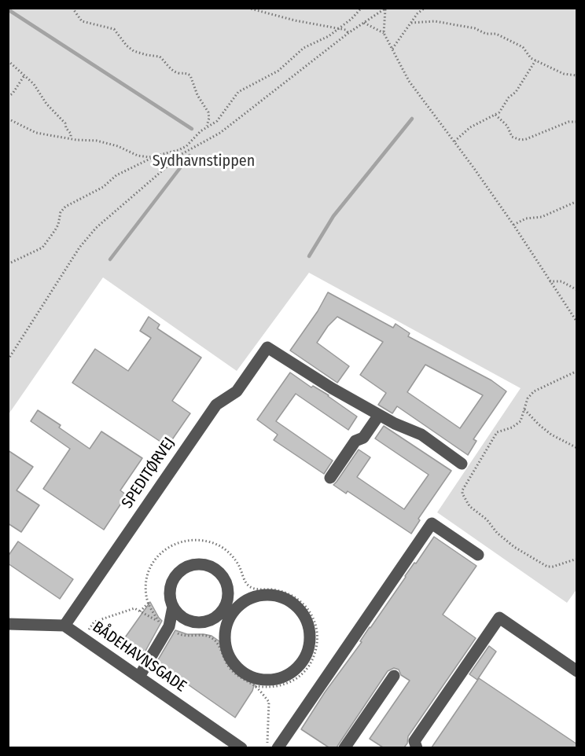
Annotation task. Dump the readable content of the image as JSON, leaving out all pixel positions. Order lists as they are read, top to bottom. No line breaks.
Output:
{"streets":{"street":["SPEDITØRVEJ","BÅDEHAVNSGADE"]},"crossings":[["SPEDITØRVEJ","BÅDEHAVNSGADE"]],"parks":["Sydhavnstippen"]}
